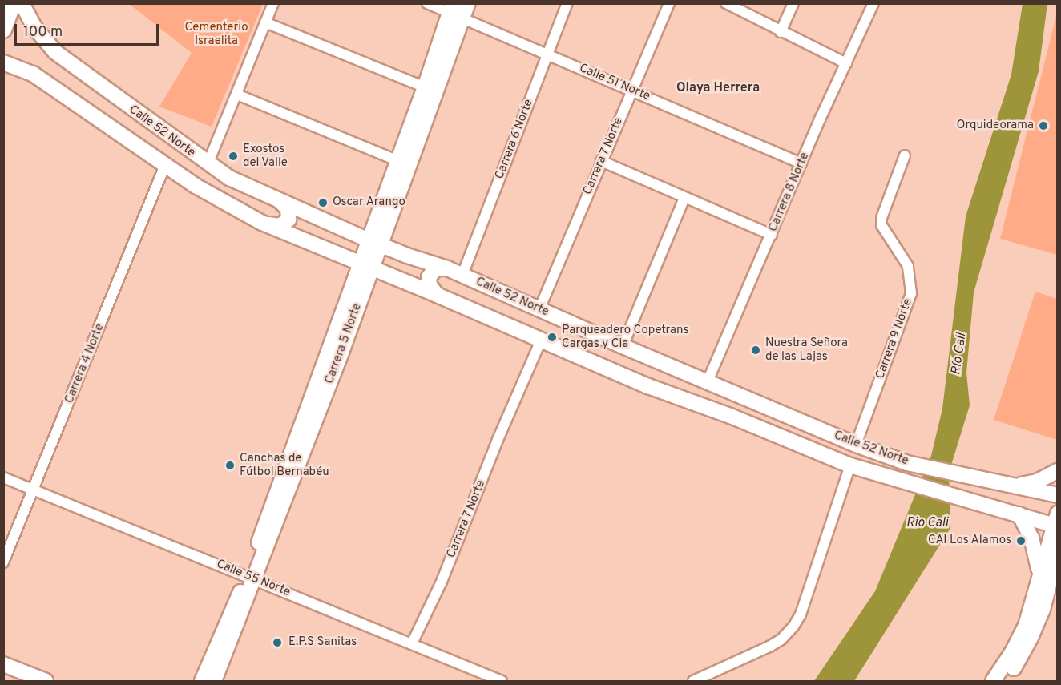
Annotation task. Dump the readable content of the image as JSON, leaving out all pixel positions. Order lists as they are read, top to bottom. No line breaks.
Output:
{"streets":{"main road":["Calle 52 Norte","Carrera 5 Norte"],"street":["Calle 51 Norte","Carrera 6 Norte","Carrera 7 Norte","Carrera 8 Norte","Carrera 9 Norte","Carrera 4 Norte","Calle 55 Norte"]},"crossings":[["Calle 51 Norte","Carrera 6 Norte"],["Calle 51 Norte","Carrera 7 Norte"],["Calle 51 Norte","Carrera 8 Norte"],["Calle 51 Norte","Carrera 5 Norte"],["Calle 52 Norte","Carrera 6 Norte"],["Calle 52 Norte","Carrera 7 Norte"],["Calle 52 Norte","Carrera 8 Norte"],["Calle 52 Norte","Carrera 9 Norte"],["Calle 52 Norte","Carrera 5 Norte"],["Calle 52 Norte","Carrera 4 Norte"],["Carrera 7 Norte","Calle 55 Norte"],["Carrera 5 Norte","Calle 55 Norte"],["Carrera 4 Norte","Calle 55 Norte"]],"districts":["Olaya Herrera"],"water":["Río Cali","Rio Cali"],"parks":["Cementerio Israelita"],"places":["Orquideorama","Exostos del Valle","Oscar Arango","Parqueadero Copetrans Cargas y Cia","Nuestra Señora de las Lajas","Canchas de Fútbol Bernabéu","CAI Los Alamos","E.P.S Sanitas"],"scale_bar":"100 m"}
